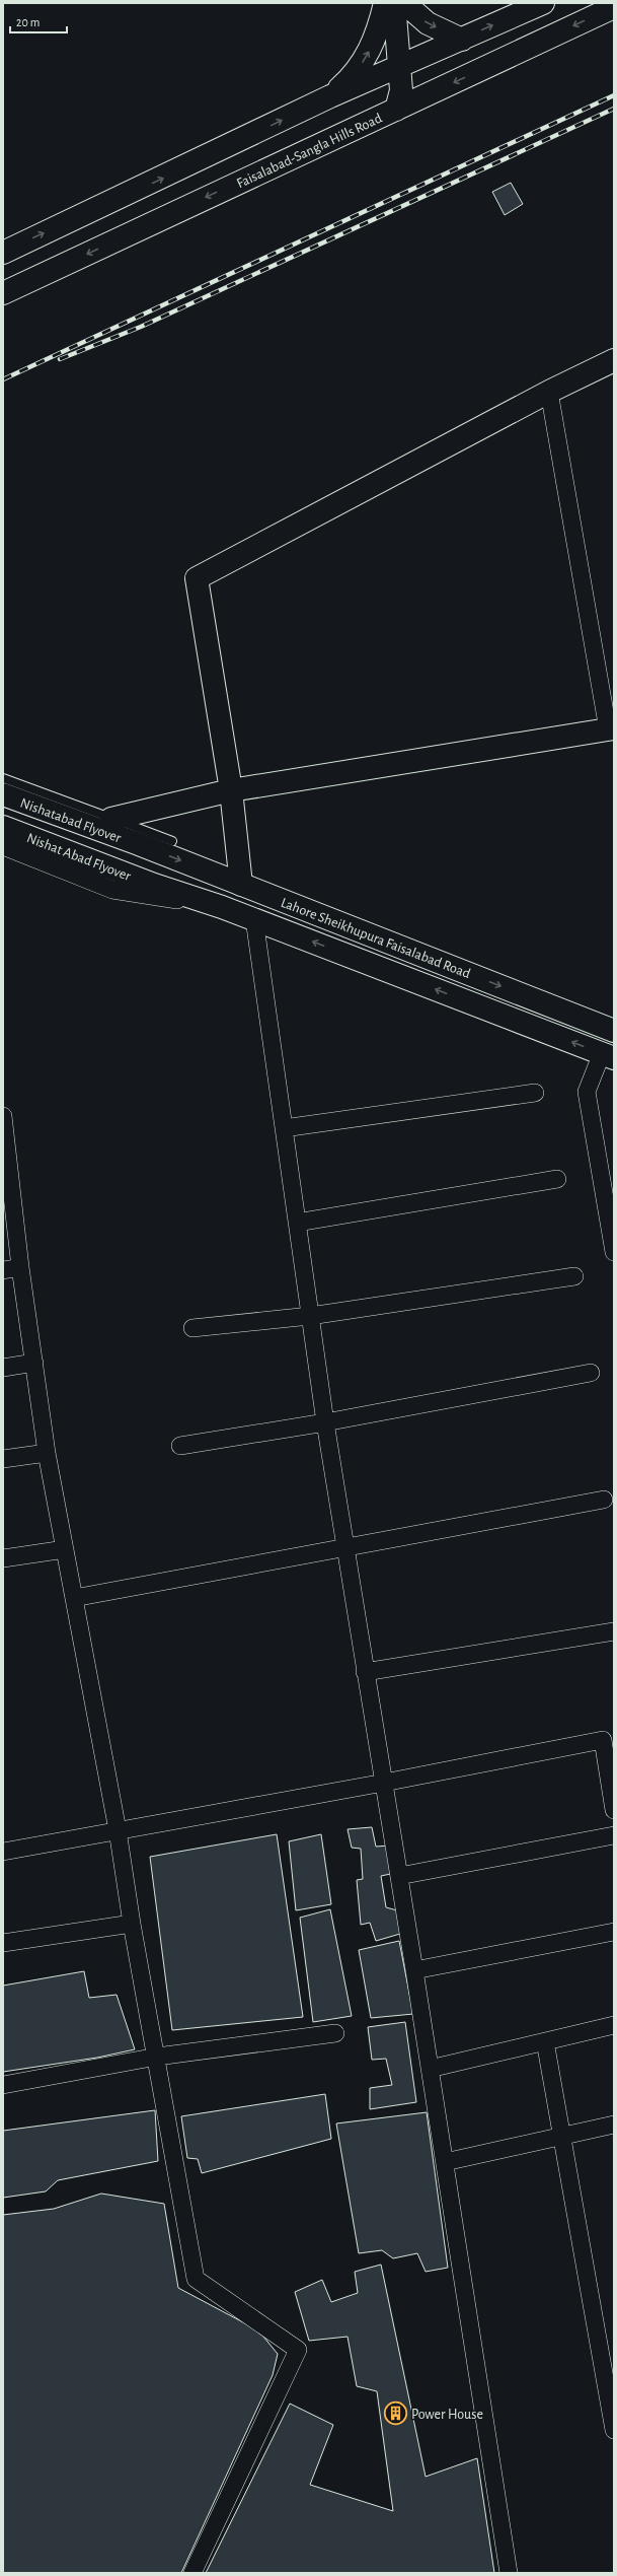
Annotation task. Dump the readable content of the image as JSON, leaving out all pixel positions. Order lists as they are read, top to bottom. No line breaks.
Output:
{"streets":{"main road":["Faisalabad-Sangla Hills Road","Nishatabad Flyover","Nishat Abad Flyover","Lahore Sheikhupura Faisalabad Road"]},"crossings":[["Nishatabad Flyover","Lahore Sheikhupura Faisalabad Road"],["Nishat Abad Flyover","Lahore Sheikhupura Faisalabad Road"]],"places":{"building":["Power House"]},"scale_bar":"20 m"}
